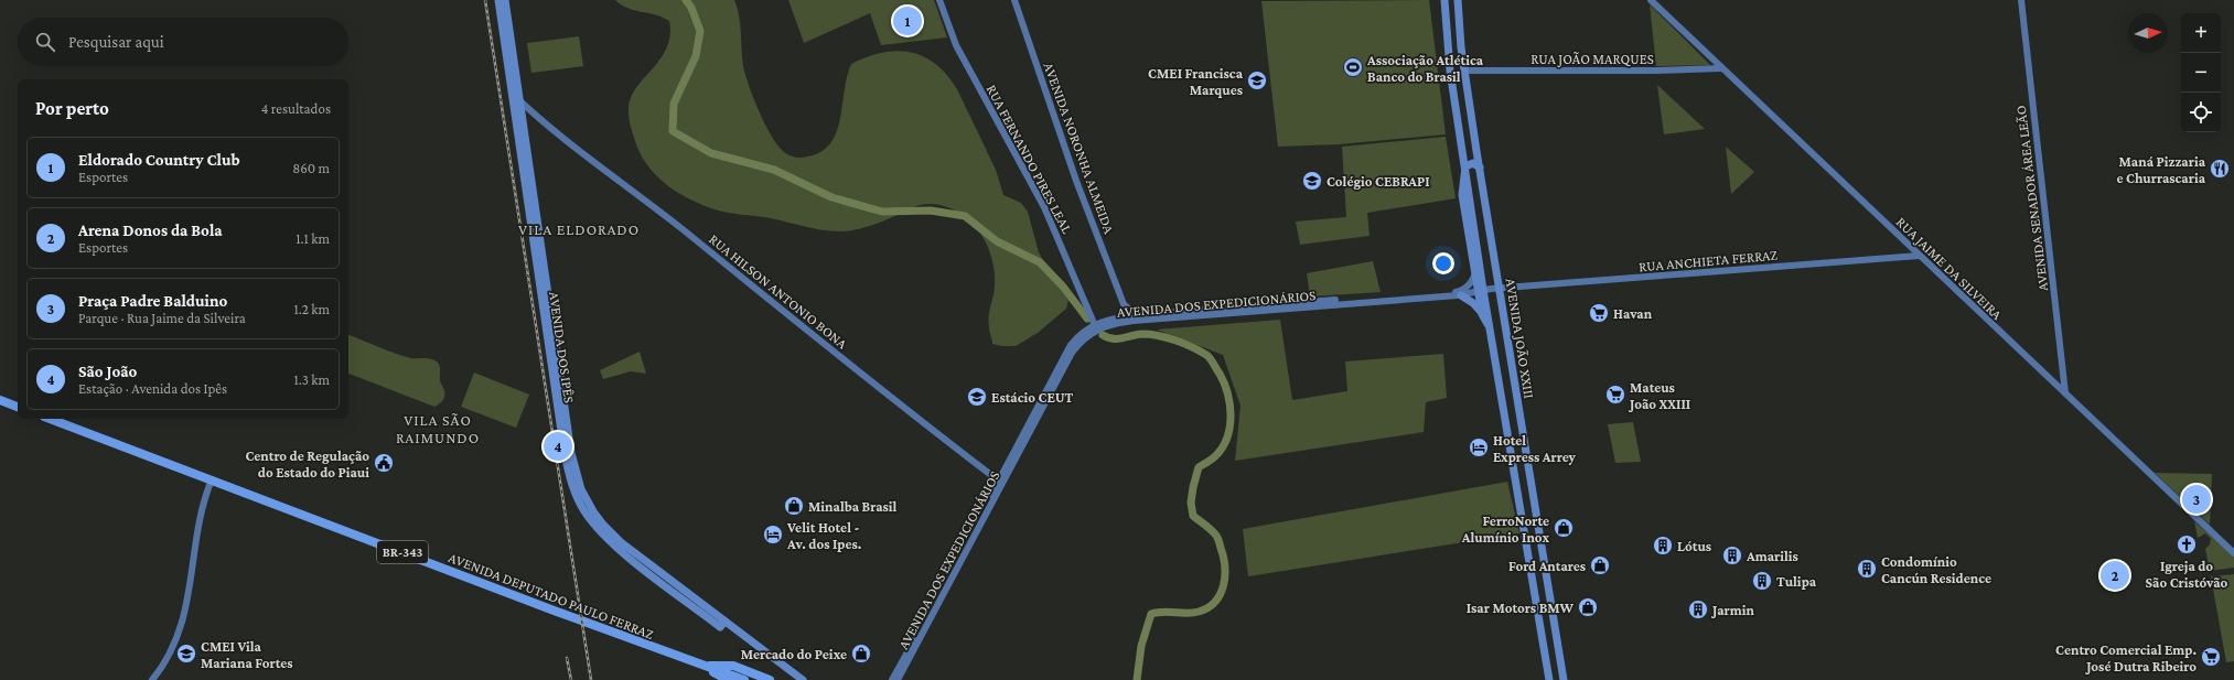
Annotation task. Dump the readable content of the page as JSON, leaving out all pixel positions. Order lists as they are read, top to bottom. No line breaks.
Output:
{"streets":{"highway":["BR-343","AVENIDA DEPUTADO PAULO FERRAZ"],"main road":["AVENIDA JOÃO XXIII","AVENIDA DOS IPÊS"],"street":["RUA JOÃO MARQUES","AVENIDA NORONHA ALMEIDA","RUA FERNANDO PIRES LEAL","AVENIDA SENADOR ÁREA LEÃO","RUA ANCHIETA FERRAZ","RUA JAIME DA SILVEIRA","RUA HILSON ANTONIO BONA","AVENIDA DOS EXPEDICIONÁRIOS"]},"crossings":[["RUA JOÃO MARQUES","RUA JAIME DA SILVEIRA"],["RUA JOÃO MARQUES","AVENIDA JOÃO XXIII"],["RUA FERNANDO PIRES LEAL","AVENIDA DOS EXPEDICIONÁRIOS"],["AVENIDA SENADOR ÁREA LEÃO","RUA JAIME DA SILVEIRA"],["RUA ANCHIETA FERRAZ","RUA JAIME DA SILVEIRA"],["RUA ANCHIETA FERRAZ","AVENIDA DOS EXPEDICIONÁRIOS"],["RUA ANCHIETA FERRAZ","AVENIDA JOÃO XXIII"],["RUA HILSON ANTONIO BONA","AVENIDA DOS EXPEDICIONÁRIOS"],["RUA HILSON ANTONIO BONA","AVENIDA DOS IPÊS"],["AVENIDA DOS EXPEDICIONÁRIOS","AVENIDA JOÃO XXIII"]],"districts":["VILA ELDORADO","VILA SÃO RAIMUNDO"],"places":{"sports":["Associação Atlética Banco do Brasil"],"school or university":["CMEI Francisca Marques","Colégio CEBRAPI","Estácio CEUT","CMEI Vila Mariana Fortes"],"restaurant":["Maná Pizzaria e Churrascaria"],"supermarket":["Havan","Mateus João XXIII","Centro Comercial Emp. José Dutra Ribeiro"],"hotel":["Hotel Express Arrey","Velit Hotel - Av. dos Ipes."],"public building":["Centro de Regulação do Estado do Piaui"],"shop":["Minalba Brasil","FerroNorte Alumínio Inox","Ford Antares","Isar Motors BMW","Mercado do Peixe"],"church":["Igreja do São Cristóvão"],"building":["Lótus","Amarilis","Condomínio Cancún Residence","Tulipa","Jarmin"]},"north":"right","page":{"pins":["1","4","3","2"],"map_buttons":["+","−"],"search":"Pesquisar aqui","heading":["Por perto","4 resultados"],"list":[{"mark":"1","name":"Eldorado Country Club","note":"Esportes","value":"860 m"},{"mark":"2","name":"Arena Donos da Bola","note":"Esportes","value":"1.1 km"},{"mark":"3","name":"Praça Padre Balduino","note":"Parque · Rua Jaime da Silveira","value":"1.2 km"},{"mark":"4","name":"São João","note":"Estação · Avenida dos Ipês","value":"1.3 km"}]}}
